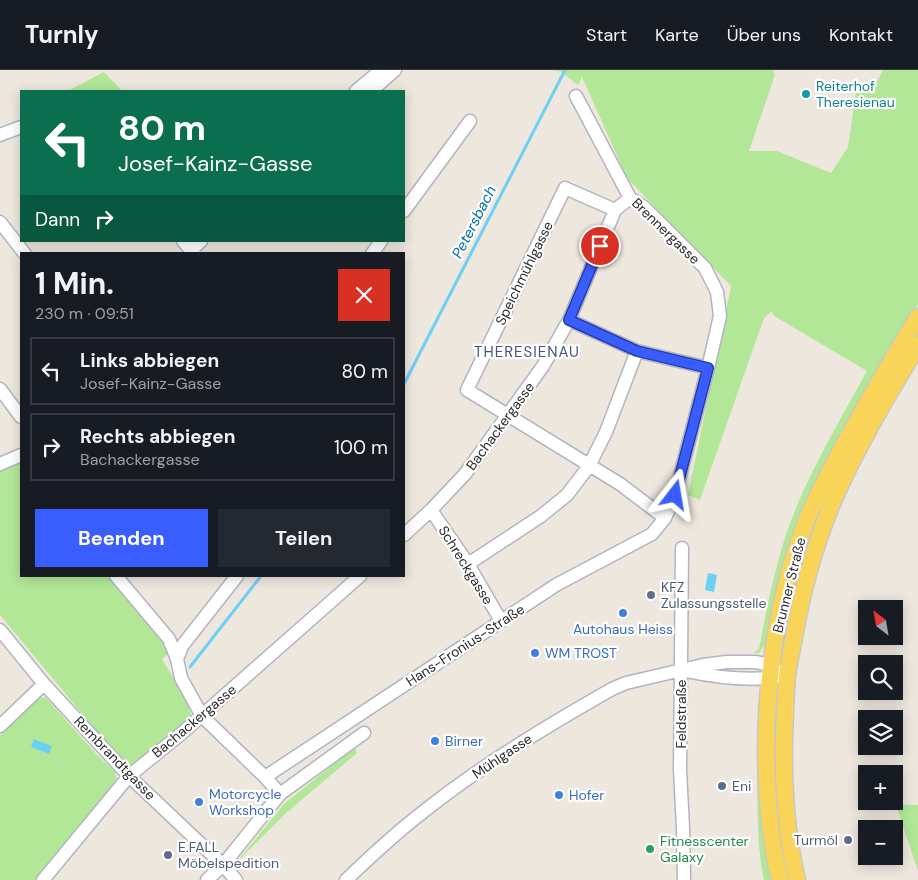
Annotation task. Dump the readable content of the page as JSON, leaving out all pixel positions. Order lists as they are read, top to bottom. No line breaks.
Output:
{"streets":{"main road":["Brunner Straße"],"street":["Brennergasse","Speichmühlgasse","Bachackergasse","Schreckgasse","Hans-Fronius-Straße","Feldstraße","Mühlgasse","Rembrandtgasse"]},"crossings":[["Brennergasse","Bachackergasse"],["Brennergasse","Hans-Fronius-Straße"],["Speichmühlgasse","Bachackergasse"],["Bachackergasse","Schreckgasse"],["Bachackergasse","Rembrandtgasse"],["Schreckgasse","Hans-Fronius-Straße"],["Brunner Straße","Mühlgasse"],["Feldstraße","Mühlgasse"]],"districts":["THERESIENAU"],"water":["Petersbach"],"places":["Reiterhof Theresienau","KFZ Zulassungsstelle","Autohaus Heiss","WM TROST","Birner","Eni","Hofer","Motorcycle Workshop","Turmöl","Fitnesscenter Galaxy","E.FALL Möbelspedition"],"north":"top left","page":{"header":"Turnly","nav":["Start","Karte","Über uns","Kontakt"],"turn":["80 m","Josef-Kainz-Gasse"],"then":"Dann","heading":["1 Min.","230 m · 09:51"],"list":[{"name":"Links abbiegen","note":"Josef-Kainz-Gasse","value":"80 m"},{"name":"Rechts abbiegen","note":"Bachackergasse","value":"100 m"}],"buttons":["Beenden","Teilen"],"map_buttons":["+","−"]}}
